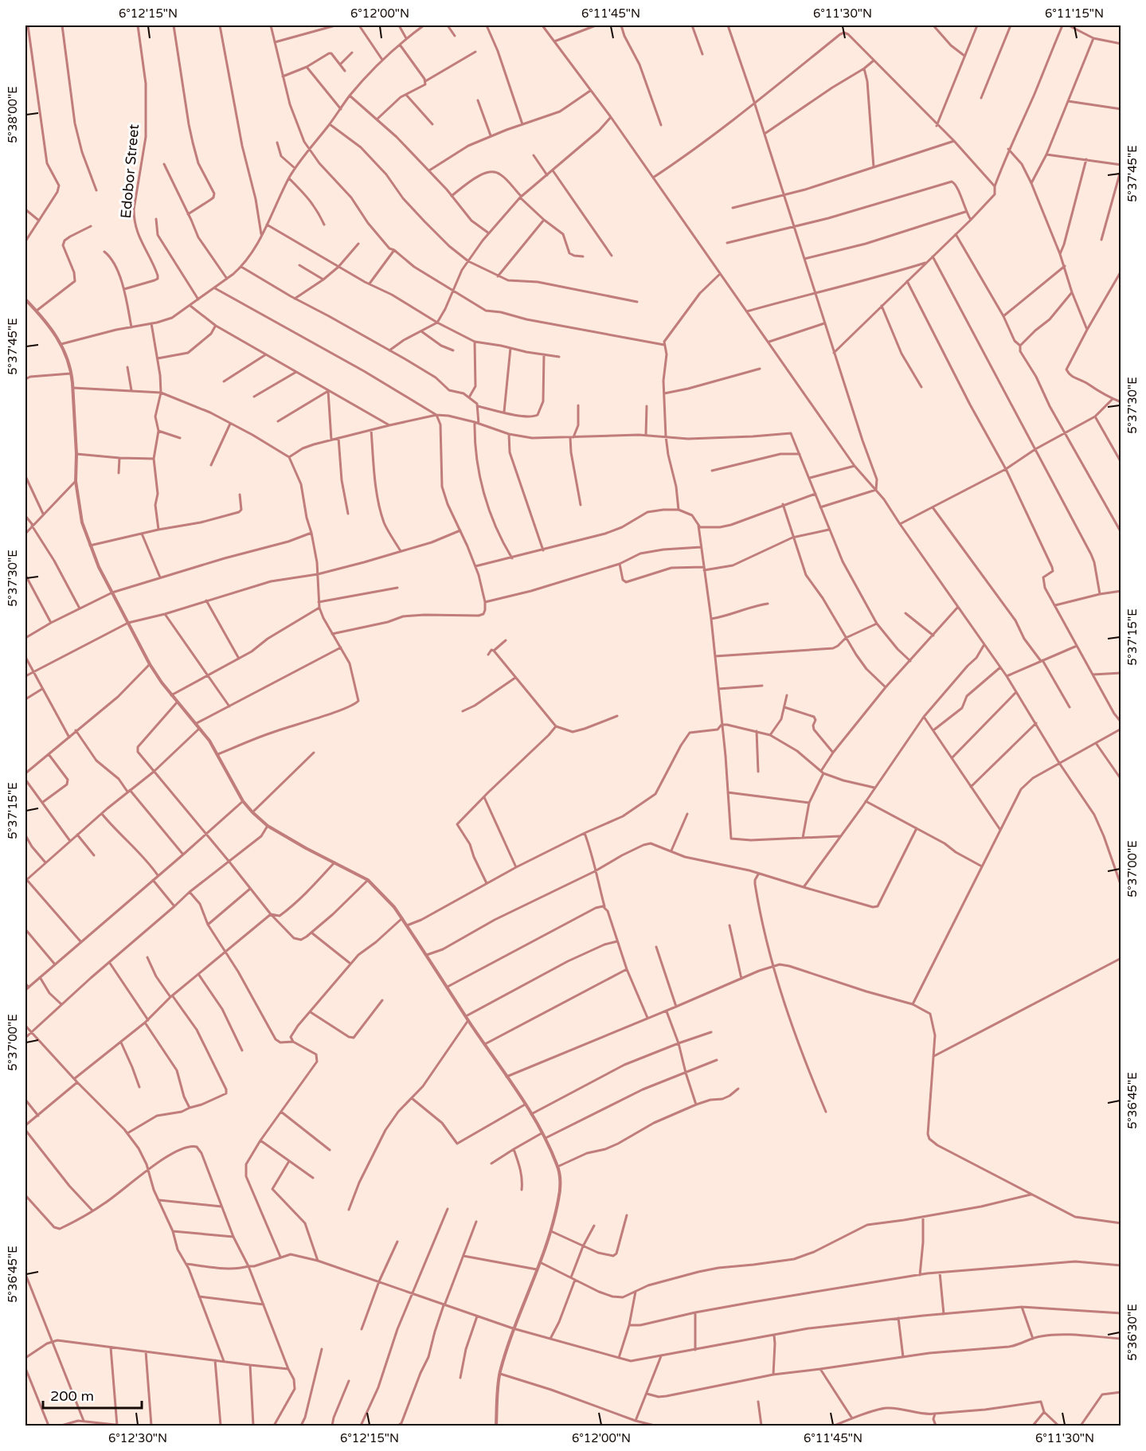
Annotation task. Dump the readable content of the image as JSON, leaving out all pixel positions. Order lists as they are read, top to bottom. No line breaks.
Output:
{"streets":{"street":["Edobor Street"]},"scale_bar":"200 m","coordinates":["6°12'15\"N","6°12'00\"N","6°11'45\"N","6°11'30\"N","6°11'15\"N","5°38'00\"E","5°37'45\"E","5°37'30\"E","5°37'15\"E","5°37'00\"E","5°36'45\"E","5°36'30\"E","6°12'30\"N"]}
